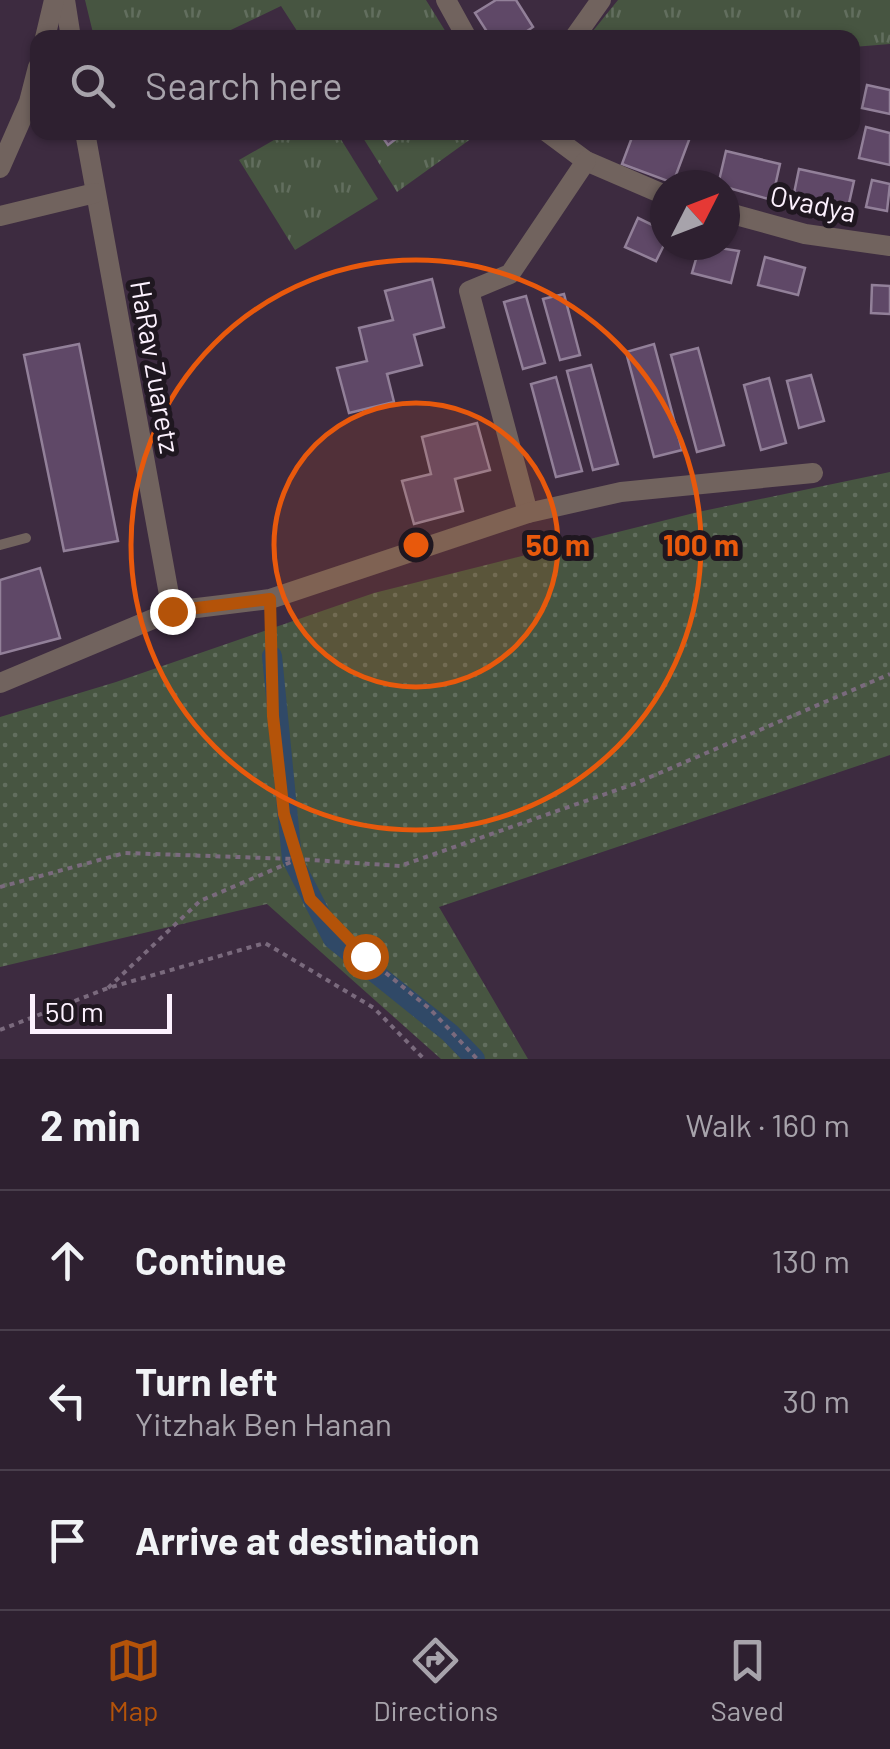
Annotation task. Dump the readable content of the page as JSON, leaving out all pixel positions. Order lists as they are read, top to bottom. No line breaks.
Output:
{"streets":{"street":["Ovadya","HaRav Zuaretz"]},"scale_bar":"50 m","north":"top right","page":{"search":"Search here","scale":"50 m","heading":["2 min","Walk · 160 m"],"list":[["Continue","130 m"],["Turn left","Yitzhak Ben Hanan","30 m"],"Arrive at destination"],"nav":["Map","Directions","Saved"]},"rings":["50 m","100 m"]}
